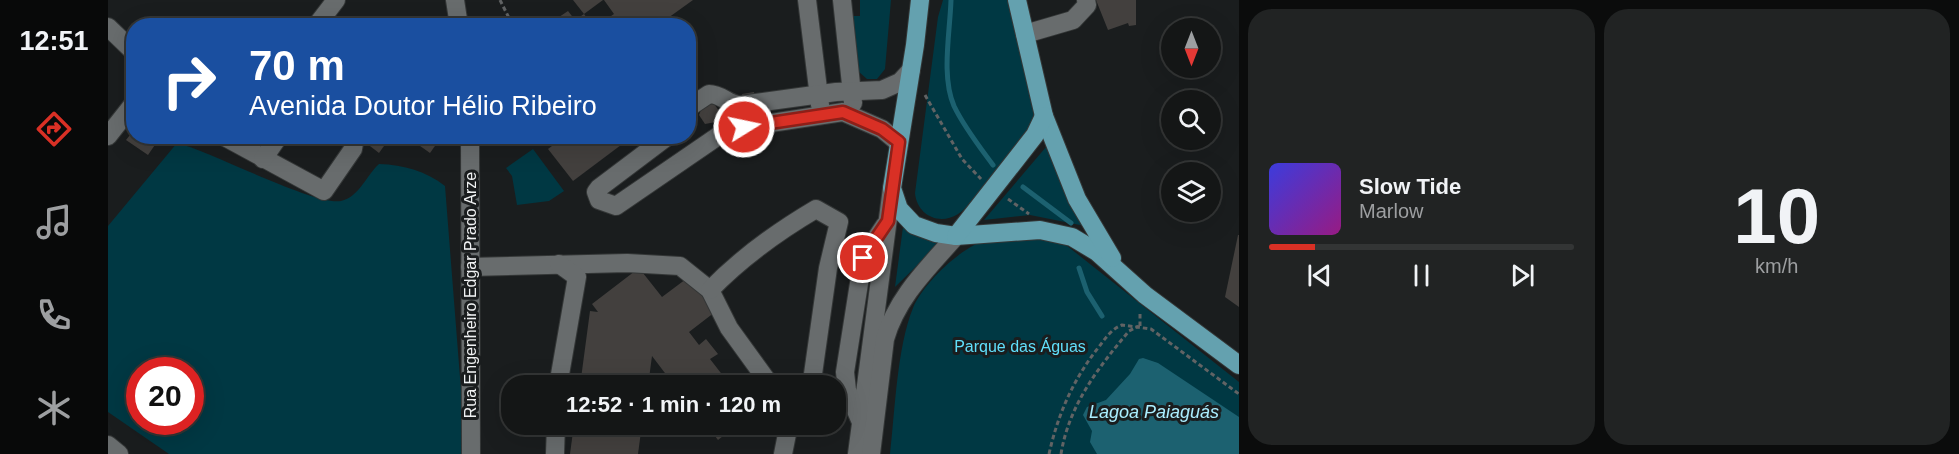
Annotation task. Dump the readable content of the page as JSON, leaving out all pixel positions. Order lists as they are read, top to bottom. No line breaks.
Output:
{"streets":{"street":["Rua Engenheiro Edgar Prado Arze"]},"water":["Lagoa Paiaguás"],"parks":["Parque das Águas"],"north":"bottom","page":{"tabs":"12:51","tile":["10","km/h"],"turn":["70 m","Avenida Doutor Hélio Ribeiro"],"song":["Slow Tide","Marlow"],"limit":"20","trip":"12:52 · 1 min · 120 m"}}
